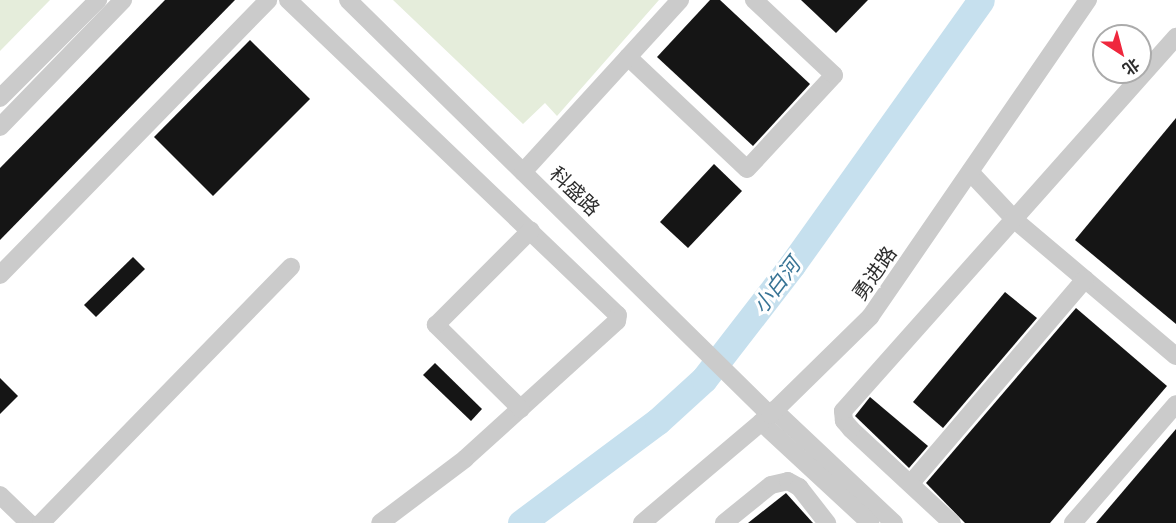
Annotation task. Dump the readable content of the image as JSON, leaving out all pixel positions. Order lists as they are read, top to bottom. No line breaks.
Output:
{"streets":{"street":["科盛路","勇进路"]},"crossings":[["科盛路","勇进路"]],"water":["小白河"],"north":"bottom right"}
